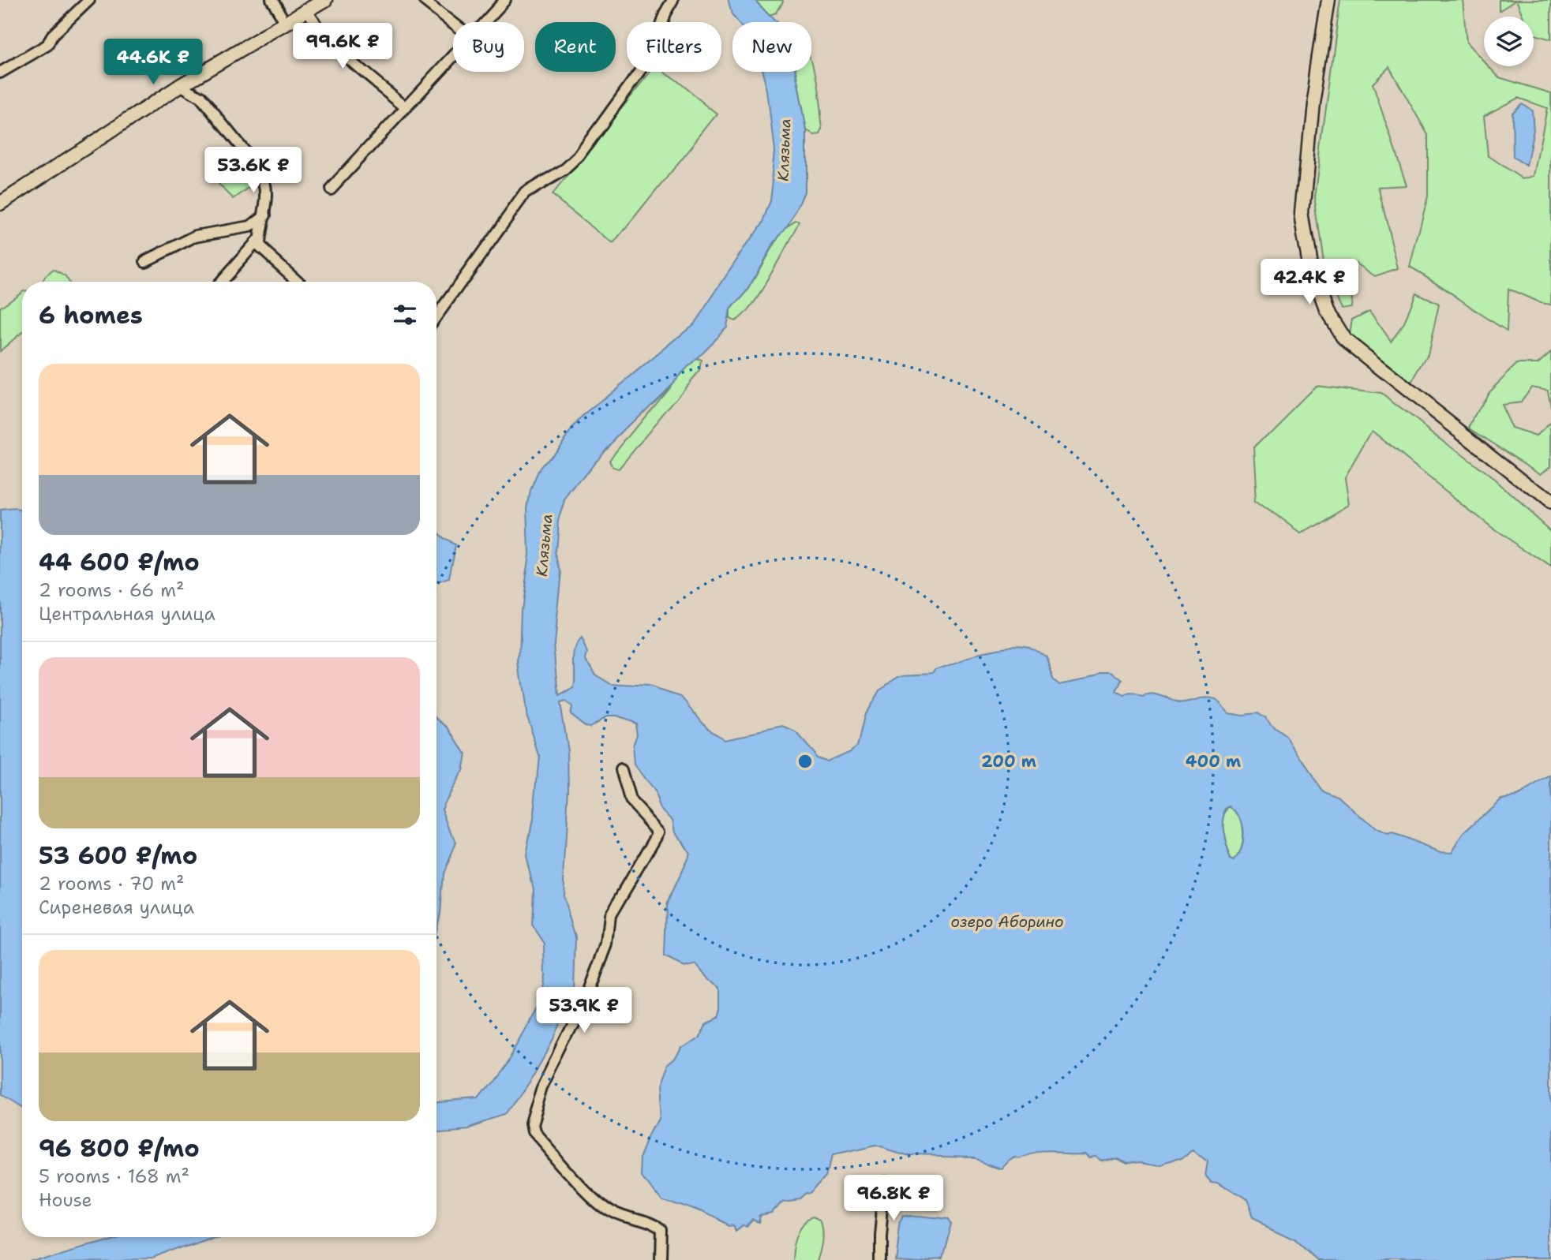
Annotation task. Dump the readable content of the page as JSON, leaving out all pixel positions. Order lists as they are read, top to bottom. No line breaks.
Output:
{"water":["Клязьма","озеро Аборино"],"page":{"chip":["Buy","Rent","Filters","New"],"price":["99.6K ₽","44.6K ₽","53.6K ₽","42.4K ₽","53.9K ₽","96.8K ₽"],"heading":"6 homes","list":[{"name":"44 600 ₽/mo","note":"2 rooms · 66 m² · Центральная улица"},{"name":"53 600 ₽/mo","note":"2 rooms · 70 m² · Сиреневая улица"},{"name":"96 800 ₽/mo","note":"5 rooms · 168 m² · House"}]},"rings":["200 m","400 m"]}
